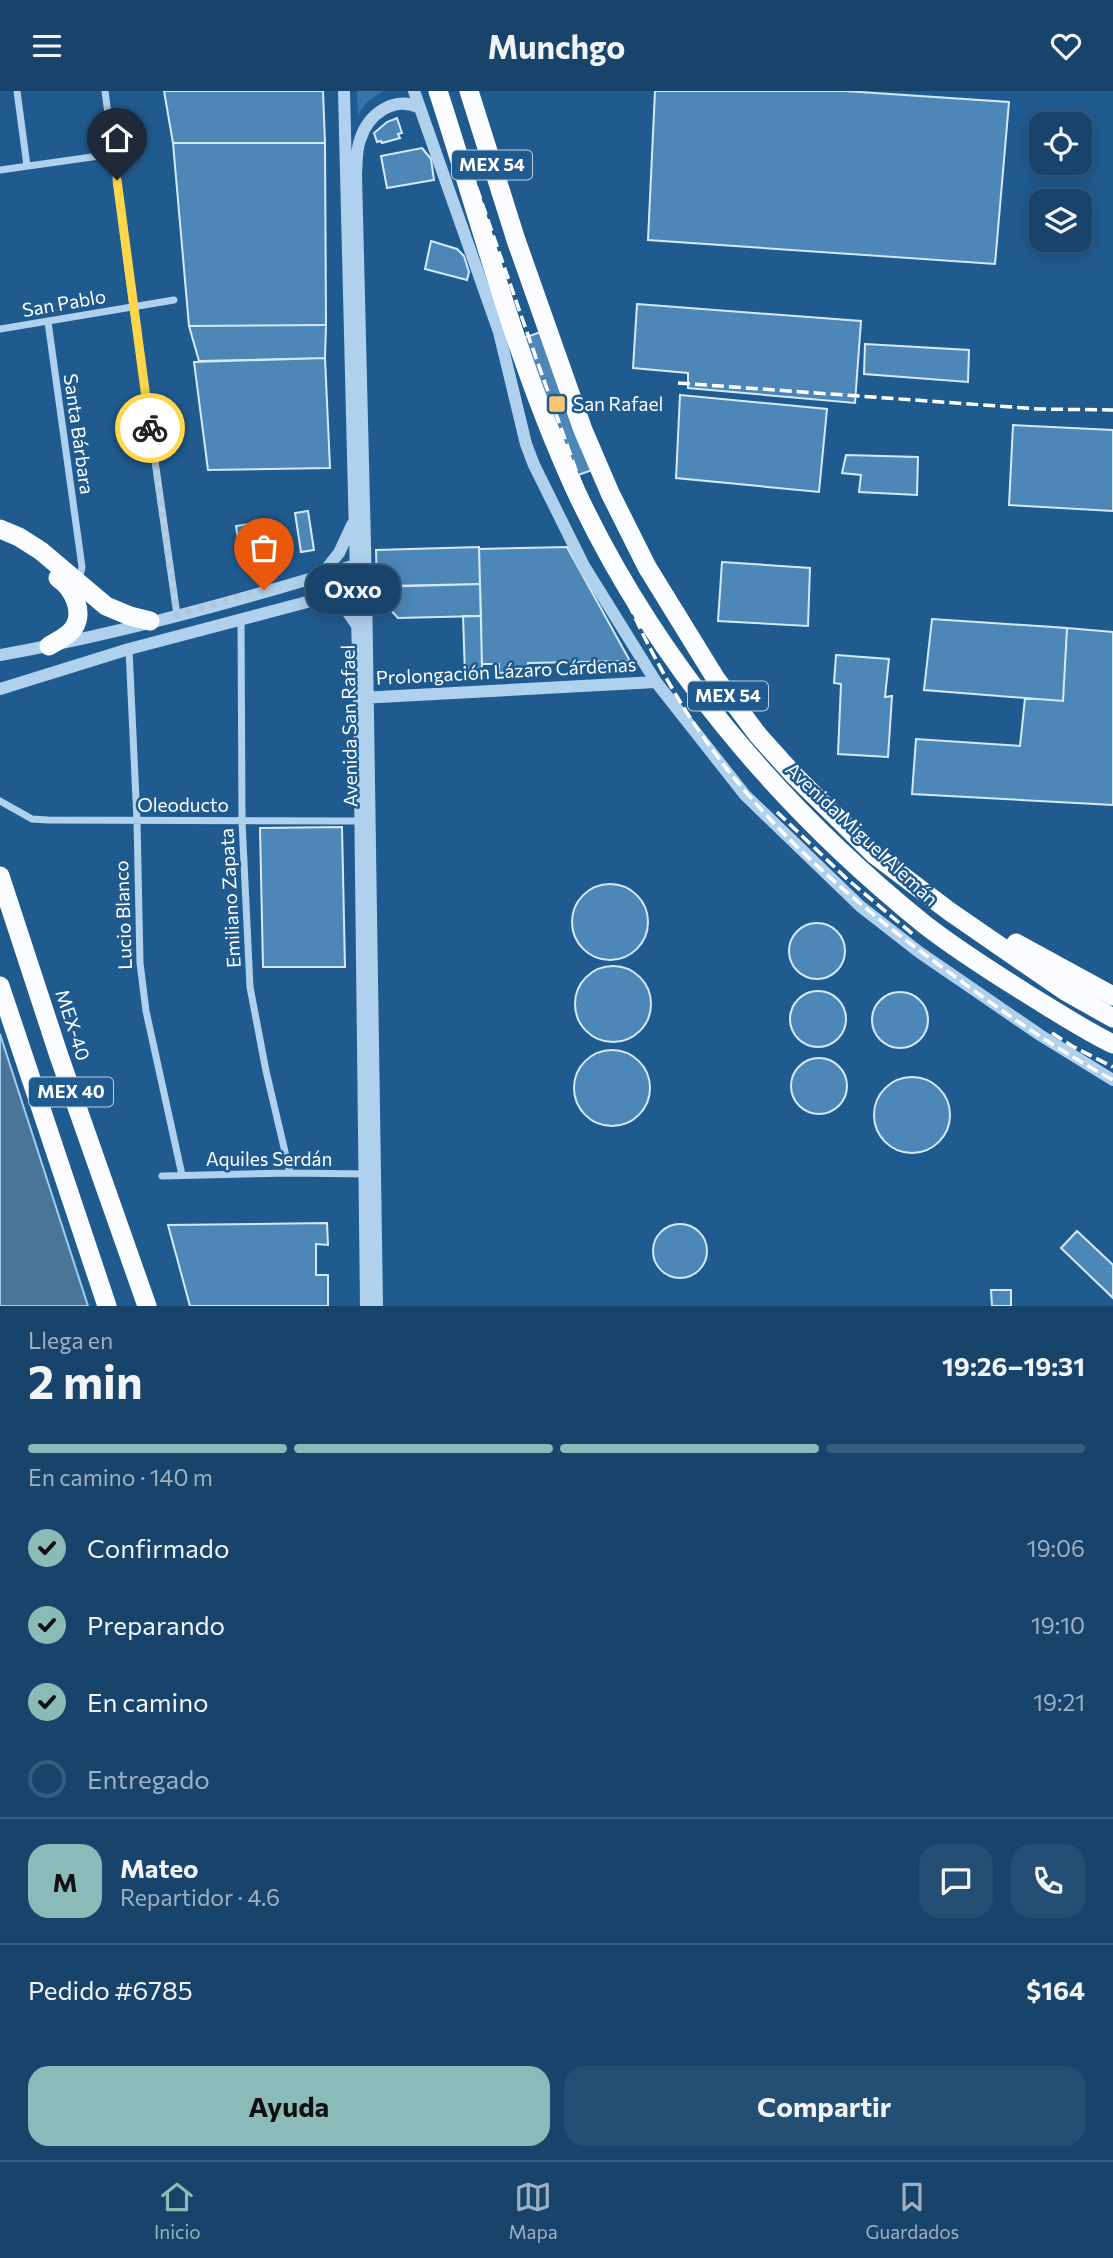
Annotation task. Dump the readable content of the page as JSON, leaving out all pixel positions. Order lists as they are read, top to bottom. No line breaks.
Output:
{"streets":{"highway":["MEX 54","Avenida Miguel Alemán","MEX-40","MEX 40"],"street":["San Pablo","Santa Bárbara","Prolongación Lázaro Cárdenas","Avenida San Rafael","Oleoducto","Emiliano Zapata","Lucio Blanco","Aquiles Serdán"]},"crossings":[["San Pablo","Santa Bárbara"],["Prolongación Lázaro Cárdenas","Avenida San Rafael"],["Avenida San Rafael","Oleoducto"],["Avenida San Rafael","Aquiles Serdán"],["Oleoducto","Emiliano Zapata"],["Oleoducto","Lucio Blanco"],["Emiliano Zapata","Aquiles Serdán"],["Lucio Blanco","Aquiles Serdán"]],"places":{"transit":["San Rafael"],"other":["Oxxo"]},"page":{"header":"Munchgo","bubble":"Oxxo","heading":["2 min","Llega en","19:26–19:31"],"panel":["Mateo","Repartidor · 4.6","Pedido #6785","$164"],"bar":"En camino · 140 m","list":[["Confirmado","19:06"],["Preparando","19:10"],["En camino","19:21"],"Entregado"],"round":"M","buttons":["Ayuda","Compartir"],"tabs":["Inicio","Mapa","Guardados"]}}
